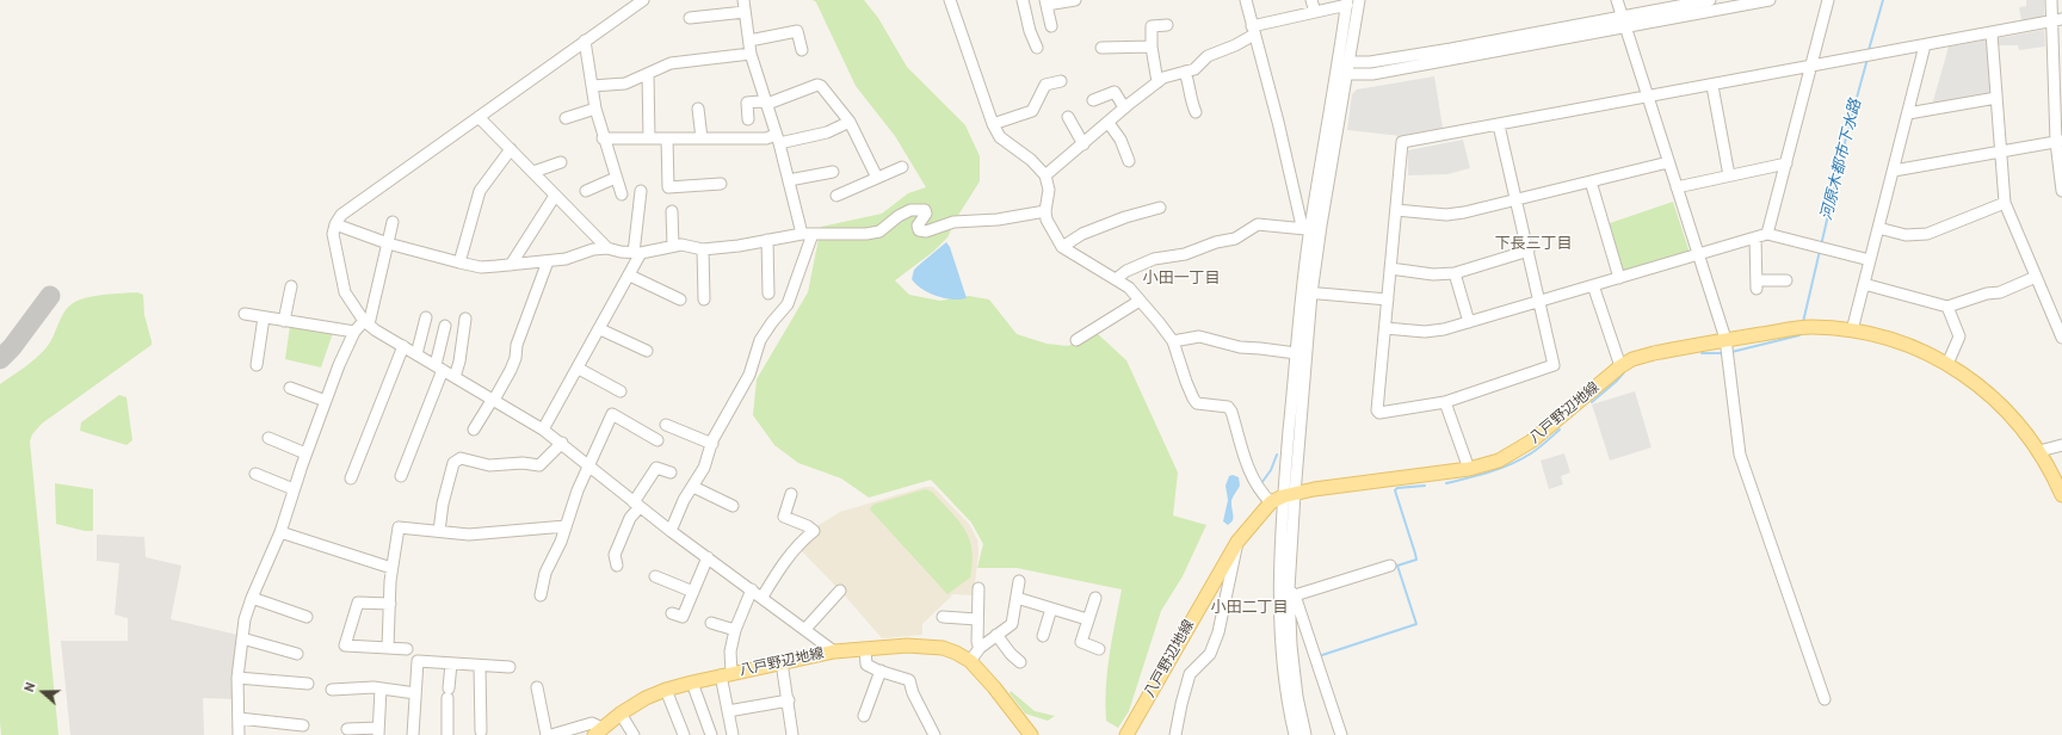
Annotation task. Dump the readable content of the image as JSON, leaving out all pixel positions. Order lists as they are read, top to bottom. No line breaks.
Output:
{"streets":{"main road":["八戸野辺地線"]},"districts":["下長三丁目","小田一丁目","小田二丁目"],"water":["河原木都市下水路"],"north":"left"}
